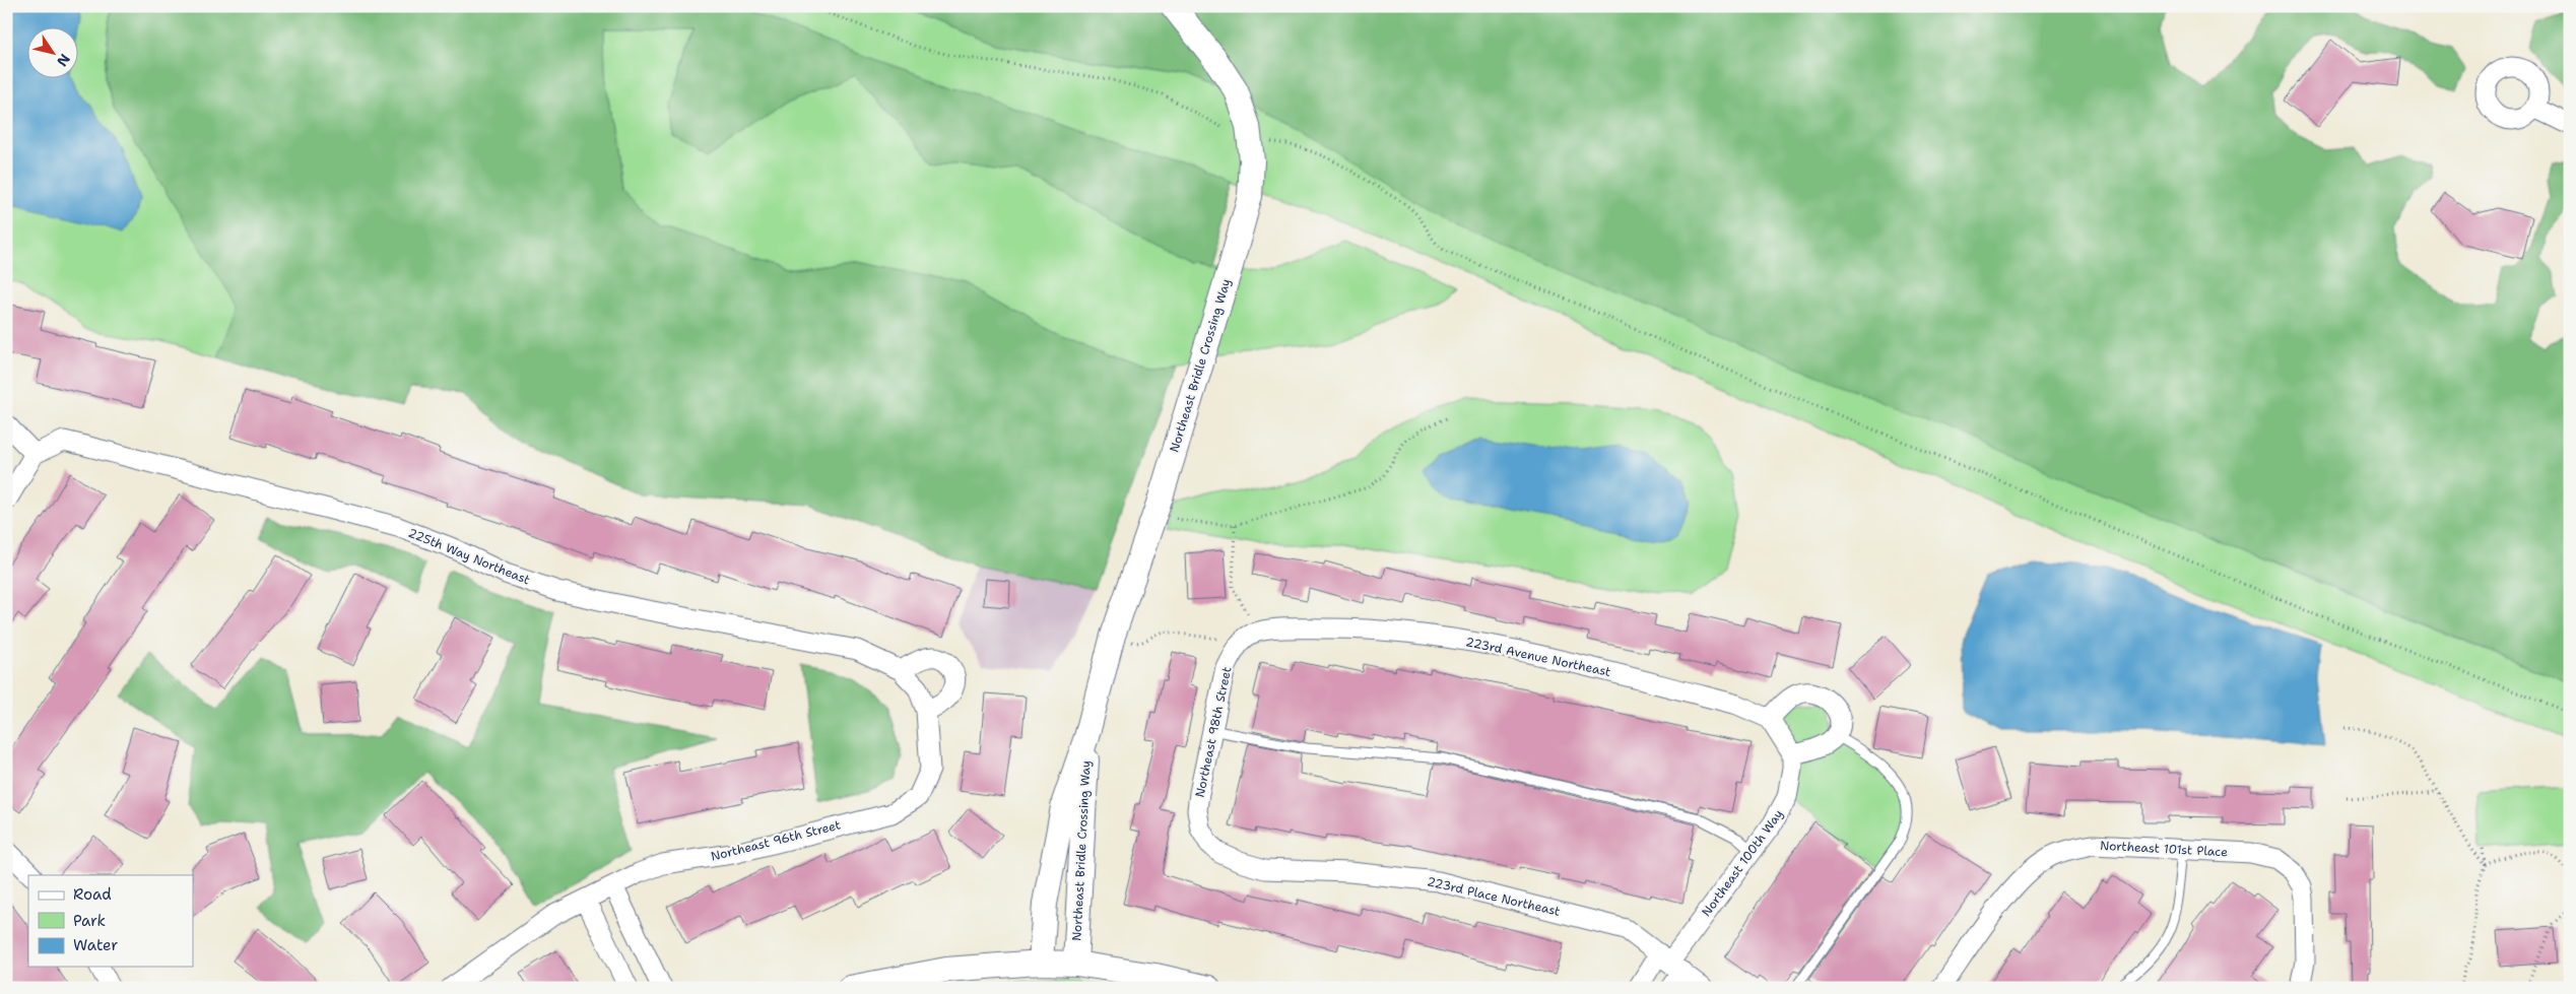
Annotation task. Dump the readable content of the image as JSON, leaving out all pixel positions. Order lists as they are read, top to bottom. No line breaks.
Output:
{"streets":{"street":["Northeast Bridle Crossing Way","225th Way Northeast","223rd Avenue Northeast","Northeast 98th Street","Northeast 96th Street","Northeast 101st Place","Northeast 100th Way","223rd Place Northeast"]},"crossings":[["225th Way Northeast","Northeast 96th Street"],["223rd Avenue Northeast","Northeast 98th Street"],["223rd Avenue Northeast","Northeast 100th Way"],["Northeast 98th Street","223rd Place Northeast"],["Northeast 100th Way","223rd Place Northeast"]],"legend":["Road","Park","Water"],"north":"bottom right"}
